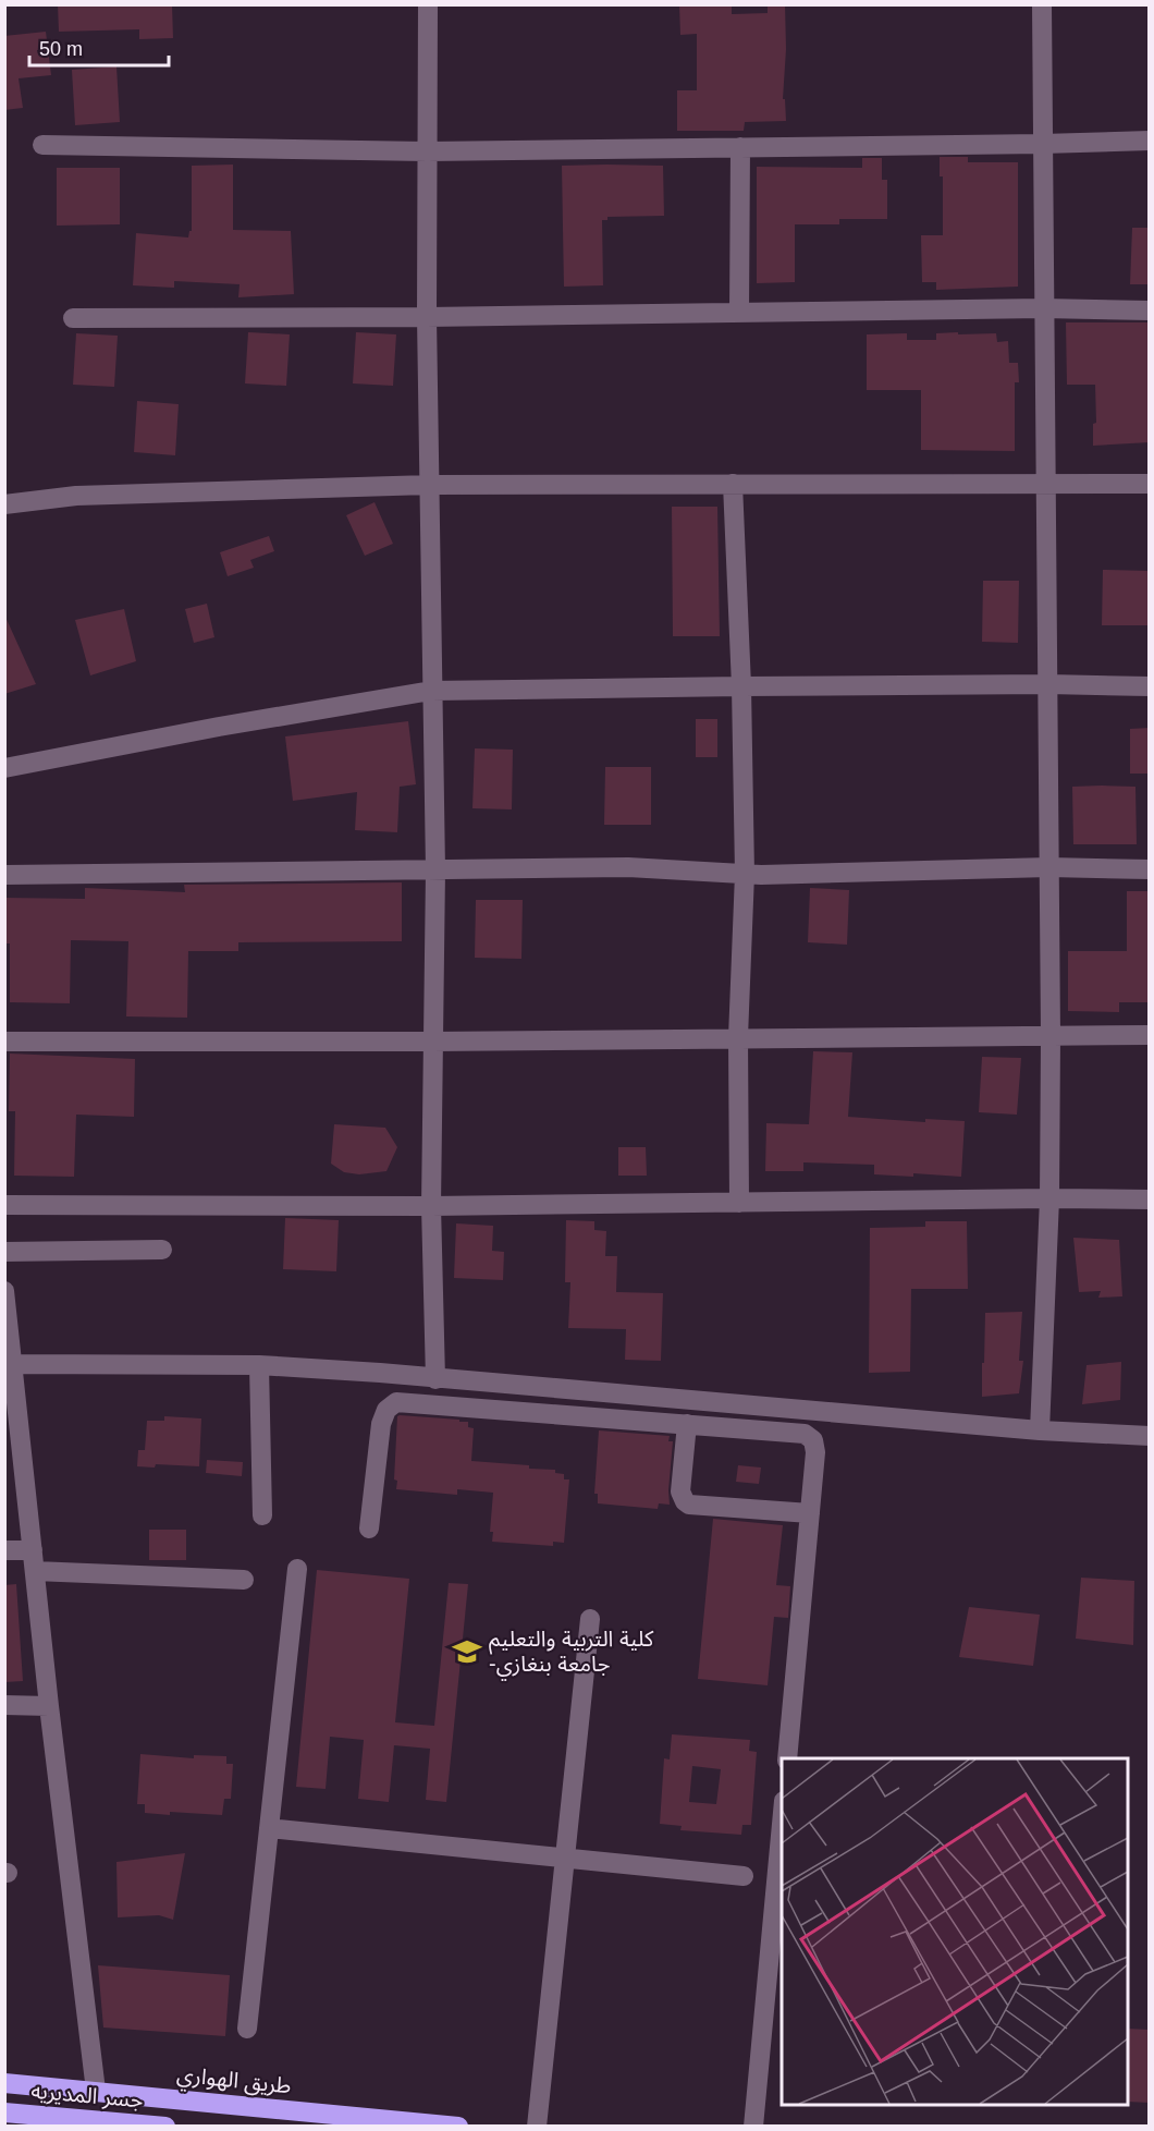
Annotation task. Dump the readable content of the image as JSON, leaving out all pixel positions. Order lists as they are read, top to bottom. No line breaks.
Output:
{"streets":{"highway":["طريق الهواري","جسر المديريه"]},"places":{"school or university":["كلية التربية والتعليم -جامعة بنغازي"]},"scale_bar":"50 m"}
